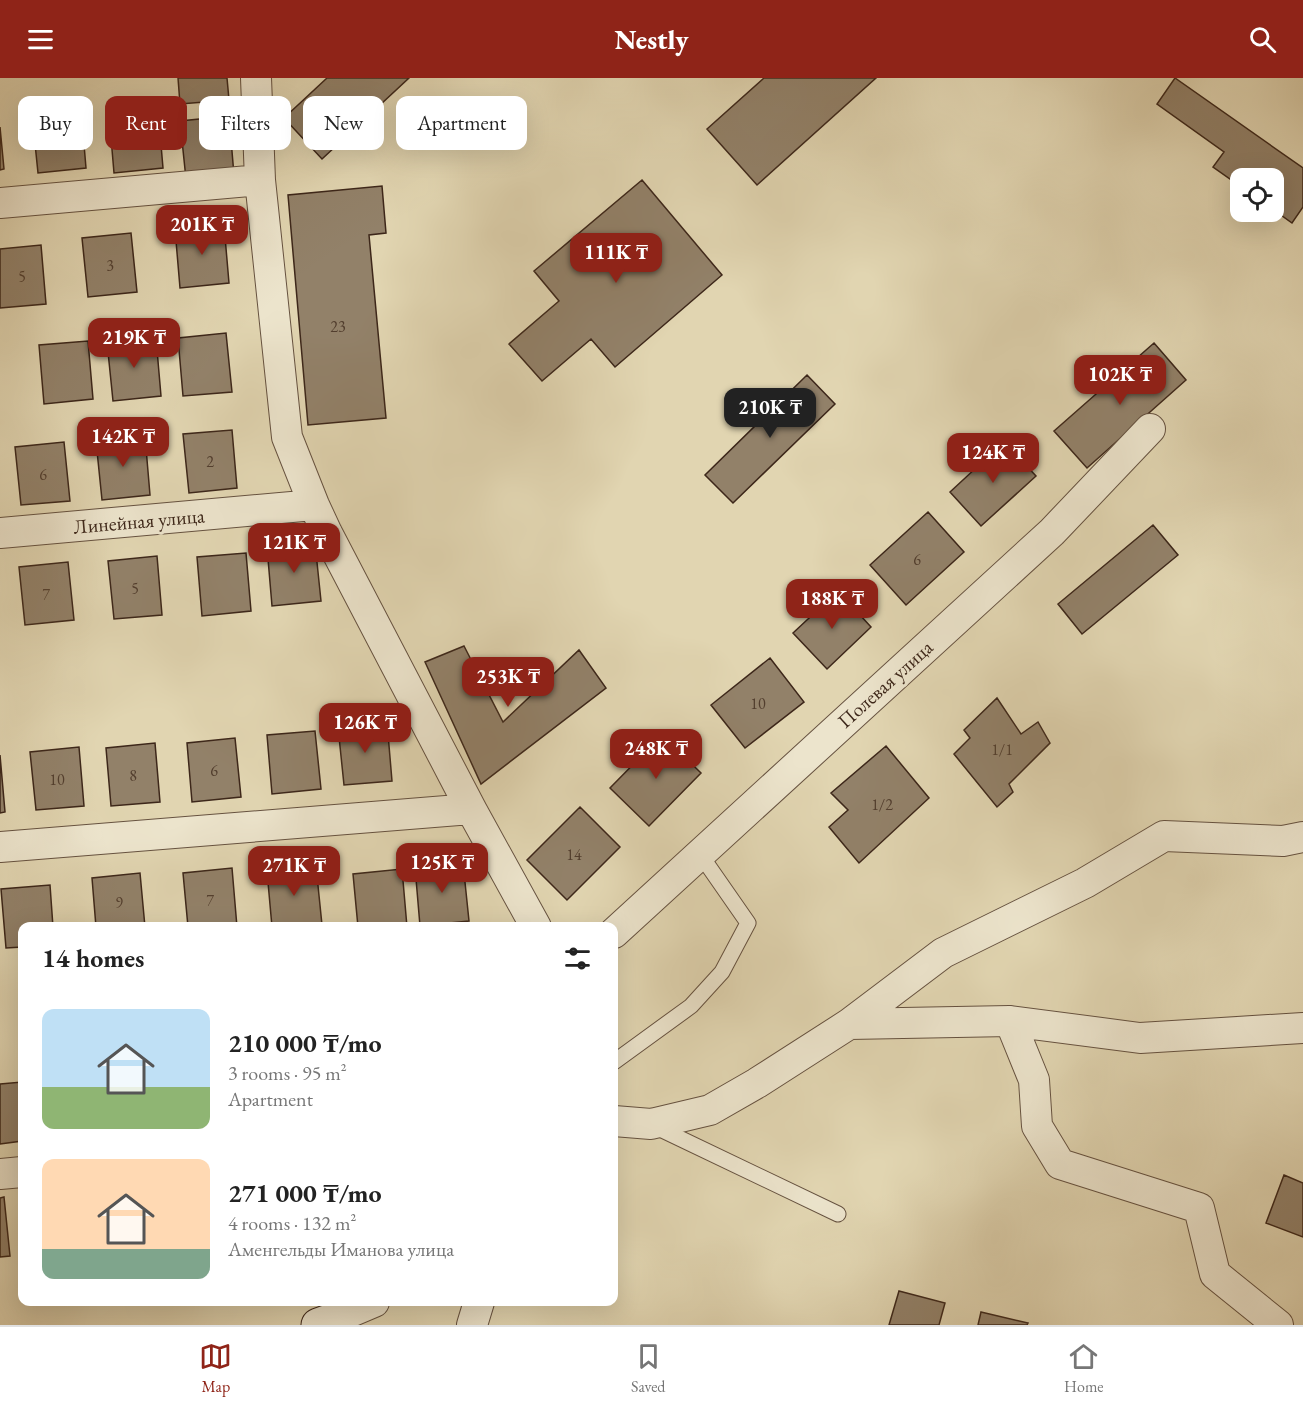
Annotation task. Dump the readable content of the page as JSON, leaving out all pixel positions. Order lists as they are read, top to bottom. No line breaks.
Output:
{"streets":{"street":["Линейная улица","Полевая улица"]},"house_numbers":["3","5","23","2","6","6","5","7","10","1/1","6","8","10","1/2","14","7","9"],"page":{"header":"Nestly","chip":["Buy","Rent","Filters","New","Apartment"],"price":["201K ₸","111K ₸","219K ₸","102K ₸","210K ₸","142K ₸","124K ₸","121K ₸","188K ₸","253K ₸","126K ₸","248K ₸","125K ₸","271K ₸"],"heading":"14 homes","list":[{"name":"210 000 ₸/mo","note":"3 rooms · 95 m² · Apartment"},{"name":"271 000 ₸/mo","note":"4 rooms · 132 m² · Аменгельды Иманова улица"}],"tabs":["Map","Saved","Home"]}}
